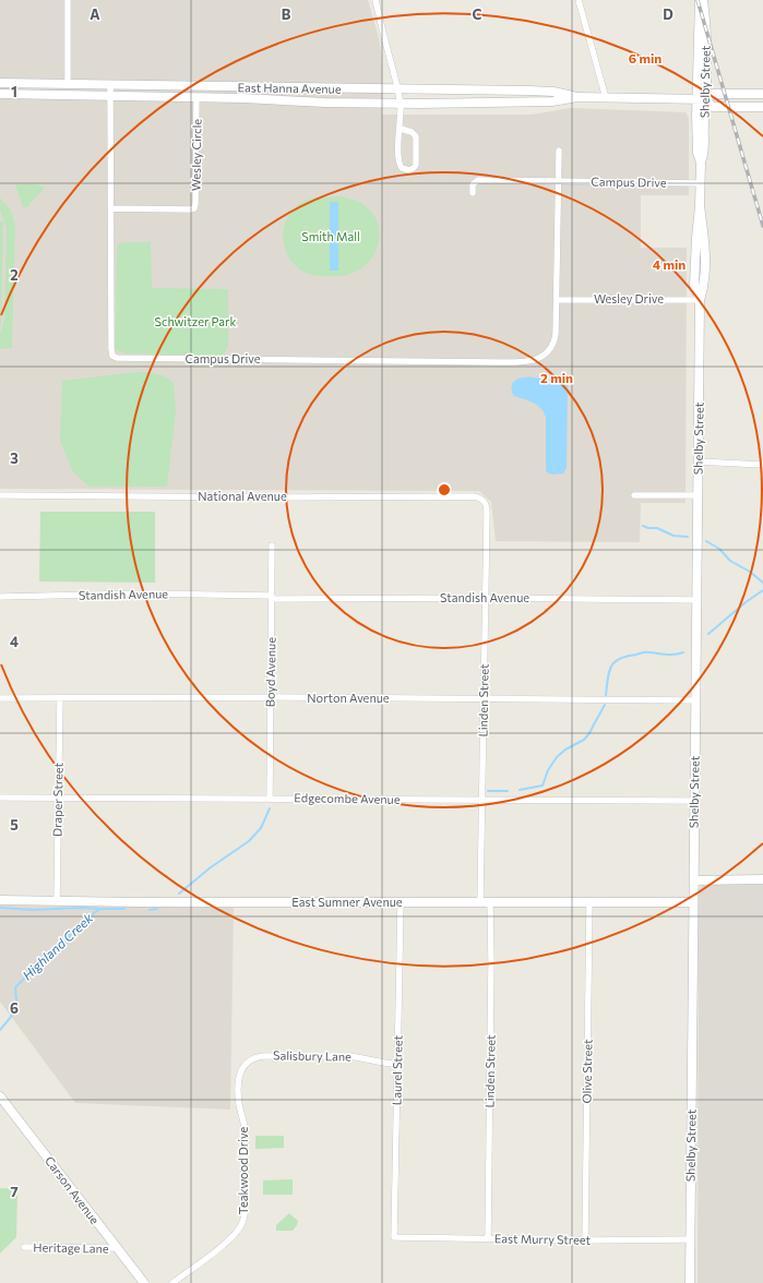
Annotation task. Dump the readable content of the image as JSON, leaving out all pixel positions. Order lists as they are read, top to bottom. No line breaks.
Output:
{"streets":{"main road":["Shelby Street","East Hanna Avenue","East Sumner Avenue","Carson Avenue"],"street":["Wesley Circle","Campus Drive","Wesley Drive","National Avenue","Standish Avenue","Boyd Avenue","Norton Avenue","Linden Street","Edgecombe Avenue","Draper Street","Salisbury Lane","Laurel Street","Olive Street","Teakwood Drive","East Murry Street","Heritage Lane"]},"crossings":[["Shelby Street","East Hanna Avenue"],["Shelby Street","Campus Drive"],["Shelby Street","Wesley Drive"],["Shelby Street","Standish Avenue"],["Shelby Street","Norton Avenue"],["Shelby Street","Edgecombe Avenue"],["Shelby Street","East Sumner Avenue"],["Shelby Street","East Murry Street"],["East Hanna Avenue","Wesley Circle"],["East Hanna Avenue","Campus Drive"],["Wesley Circle","Campus Drive"],["Campus Drive","Wesley Drive"],["National Avenue","Linden Street"],["Standish Avenue","Boyd Avenue"],["Standish Avenue","Linden Street"],["Boyd Avenue","Norton Avenue"],["Boyd Avenue","Edgecombe Avenue"],["Norton Avenue","Linden Street"],["Norton Avenue","Draper Street"],["Linden Street","Edgecombe Avenue"],["Linden Street","East Sumner Avenue"],["Linden Street","East Murry Street"],["Edgecombe Avenue","Draper Street"],["Draper Street","East Sumner Avenue"],["East Sumner Avenue","Laurel Street"],["East Sumner Avenue","Olive Street"],["Salisbury Lane","Laurel Street"],["Salisbury Lane","Teakwood Drive"],["Laurel Street","East Murry Street"],["Olive Street","East Murry Street"],["Carson Avenue","Heritage Lane"]],"water":["Highland Creek"],"parks":["Smith Mall","Schwitzer Park"],"grid":{"columns":["A","B","C","D"],"rows":["1","2","3","4","5","6","7"]},"rings":["6 min","4 min","2 min"]}
